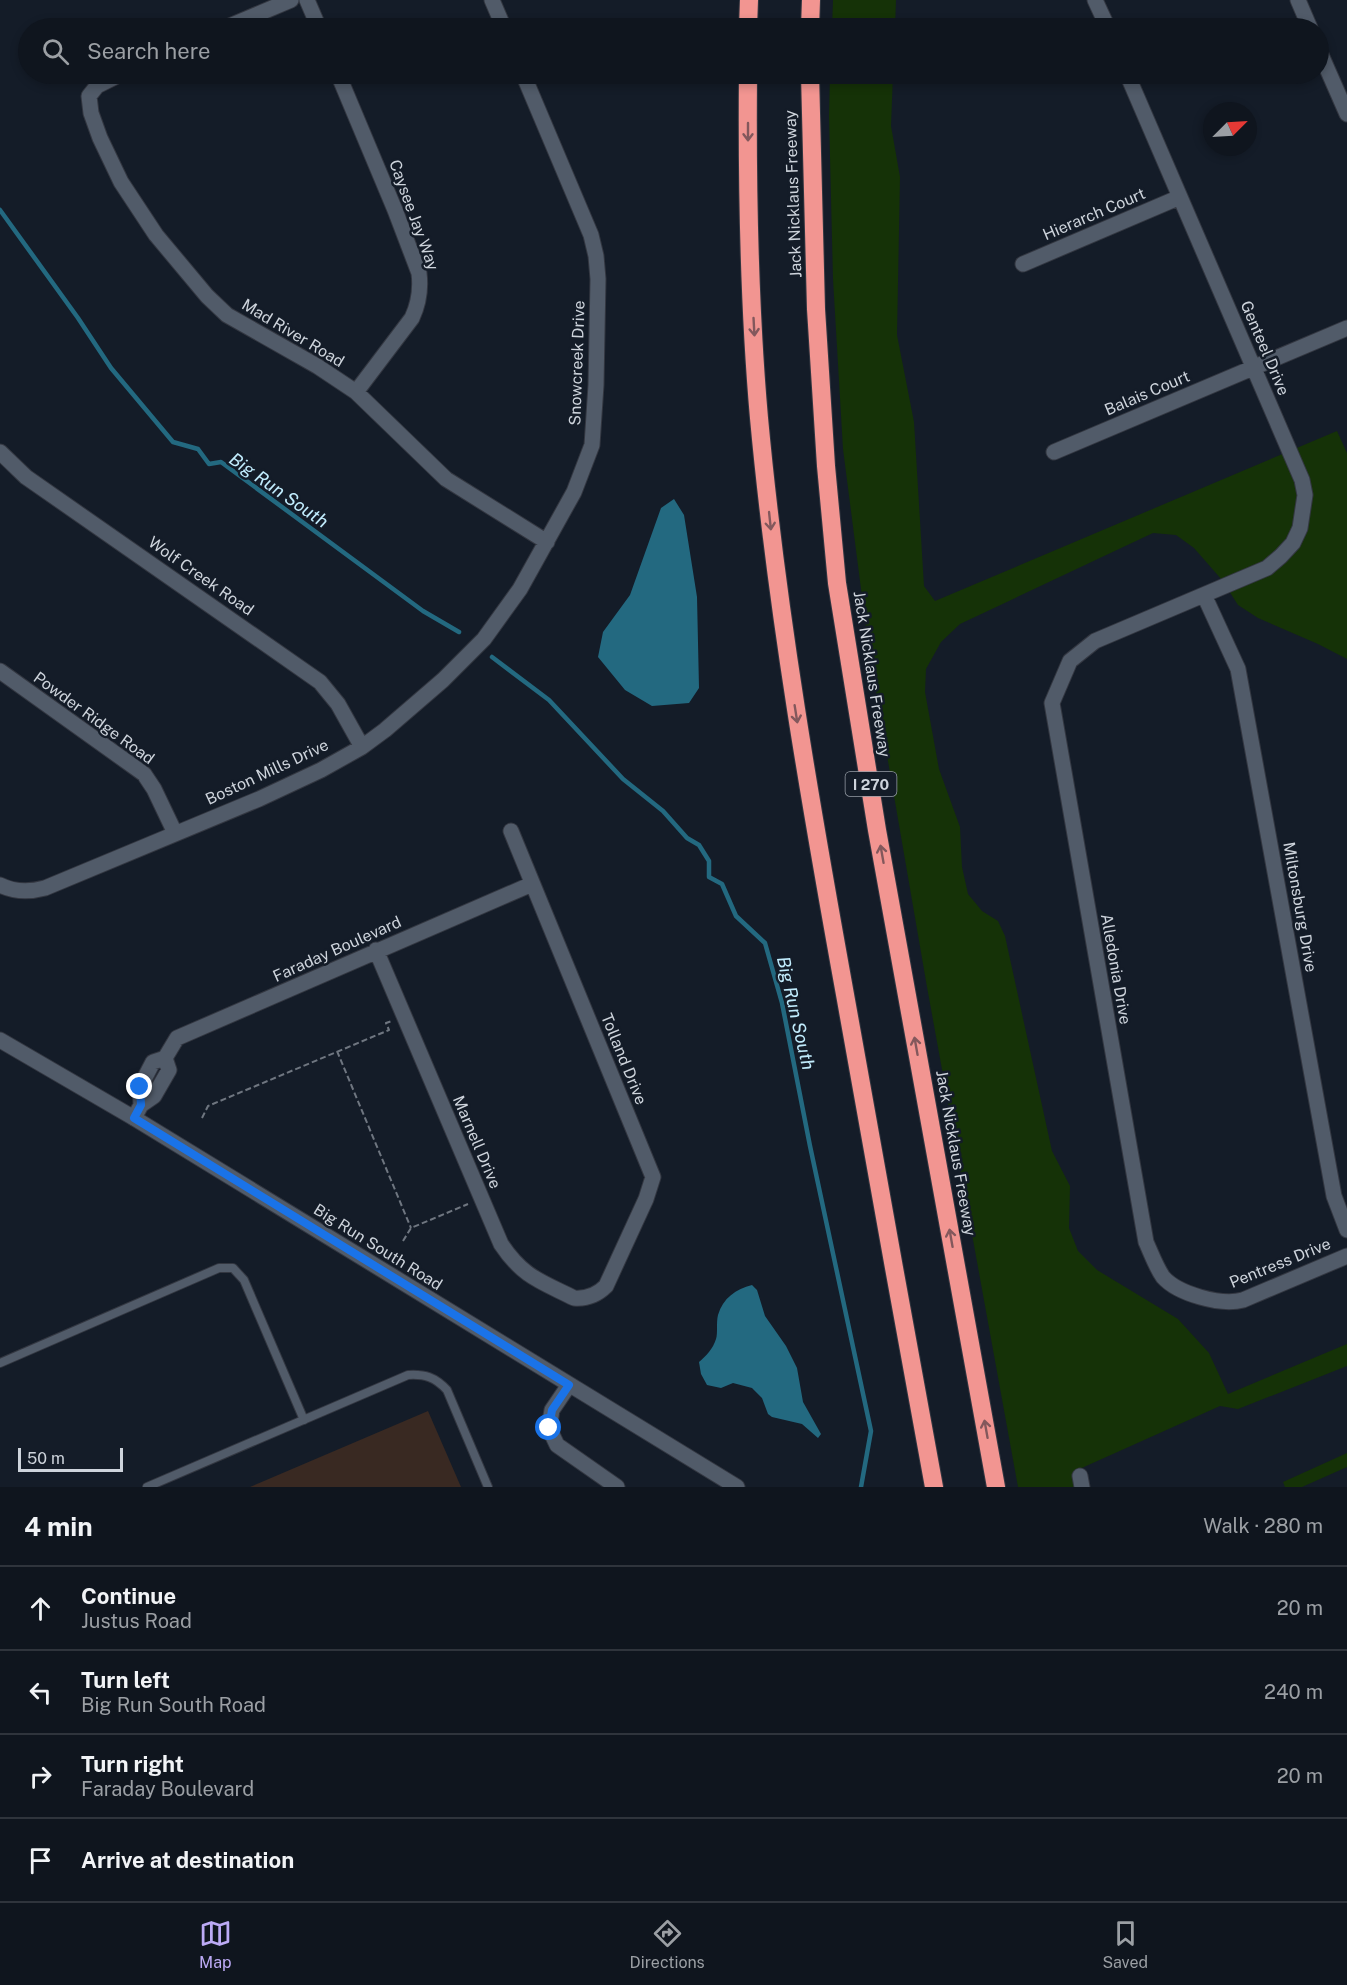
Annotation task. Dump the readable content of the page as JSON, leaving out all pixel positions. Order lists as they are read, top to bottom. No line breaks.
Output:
{"streets":{"highway":["Jack Nicklaus Freeway","I 270"],"street":["Hierarch Court","Caysee Jay Way","Mad River Road","Genteel Drive","Snowcreek Drive","Balais Court","Wolf Creek Road","Powder Ridge Road","Boston Mills Drive","Miltonsburg Drive","Faraday Boulevard","Alledonia Drive","Tolland Drive","Marnell Drive","Big Run South Road","Pentress Drive"]},"crossings":[["Hierarch Court","Genteel Drive"],["Caysee Jay Way","Mad River Road"],["Mad River Road","Snowcreek Drive"],["Genteel Drive","Balais Court"],["Genteel Drive","Miltonsburg Drive"],["Genteel Drive","Alledonia Drive"],["Snowcreek Drive","Boston Mills Drive"],["Wolf Creek Road","Boston Mills Drive"],["Powder Ridge Road","Boston Mills Drive"],["Faraday Boulevard","Tolland Drive"],["Faraday Boulevard","Marnell Drive"],["Faraday Boulevard","Big Run South Road"],["Alledonia Drive","Pentress Drive"],["Tolland Drive","Marnell Drive"]],"water":["Big Run South"],"scale_bar":"50 m","north":"top right","page":{"search":"Search here","scale":"50 m","heading":["4 min","Walk · 280 m"],"list":[["Continue","Justus Road","20 m"],["Turn left","Big Run South Road","240 m"],["Turn right","Faraday Boulevard","20 m"],"Arrive at destination"],"nav":["Map","Directions","Saved"]}}
